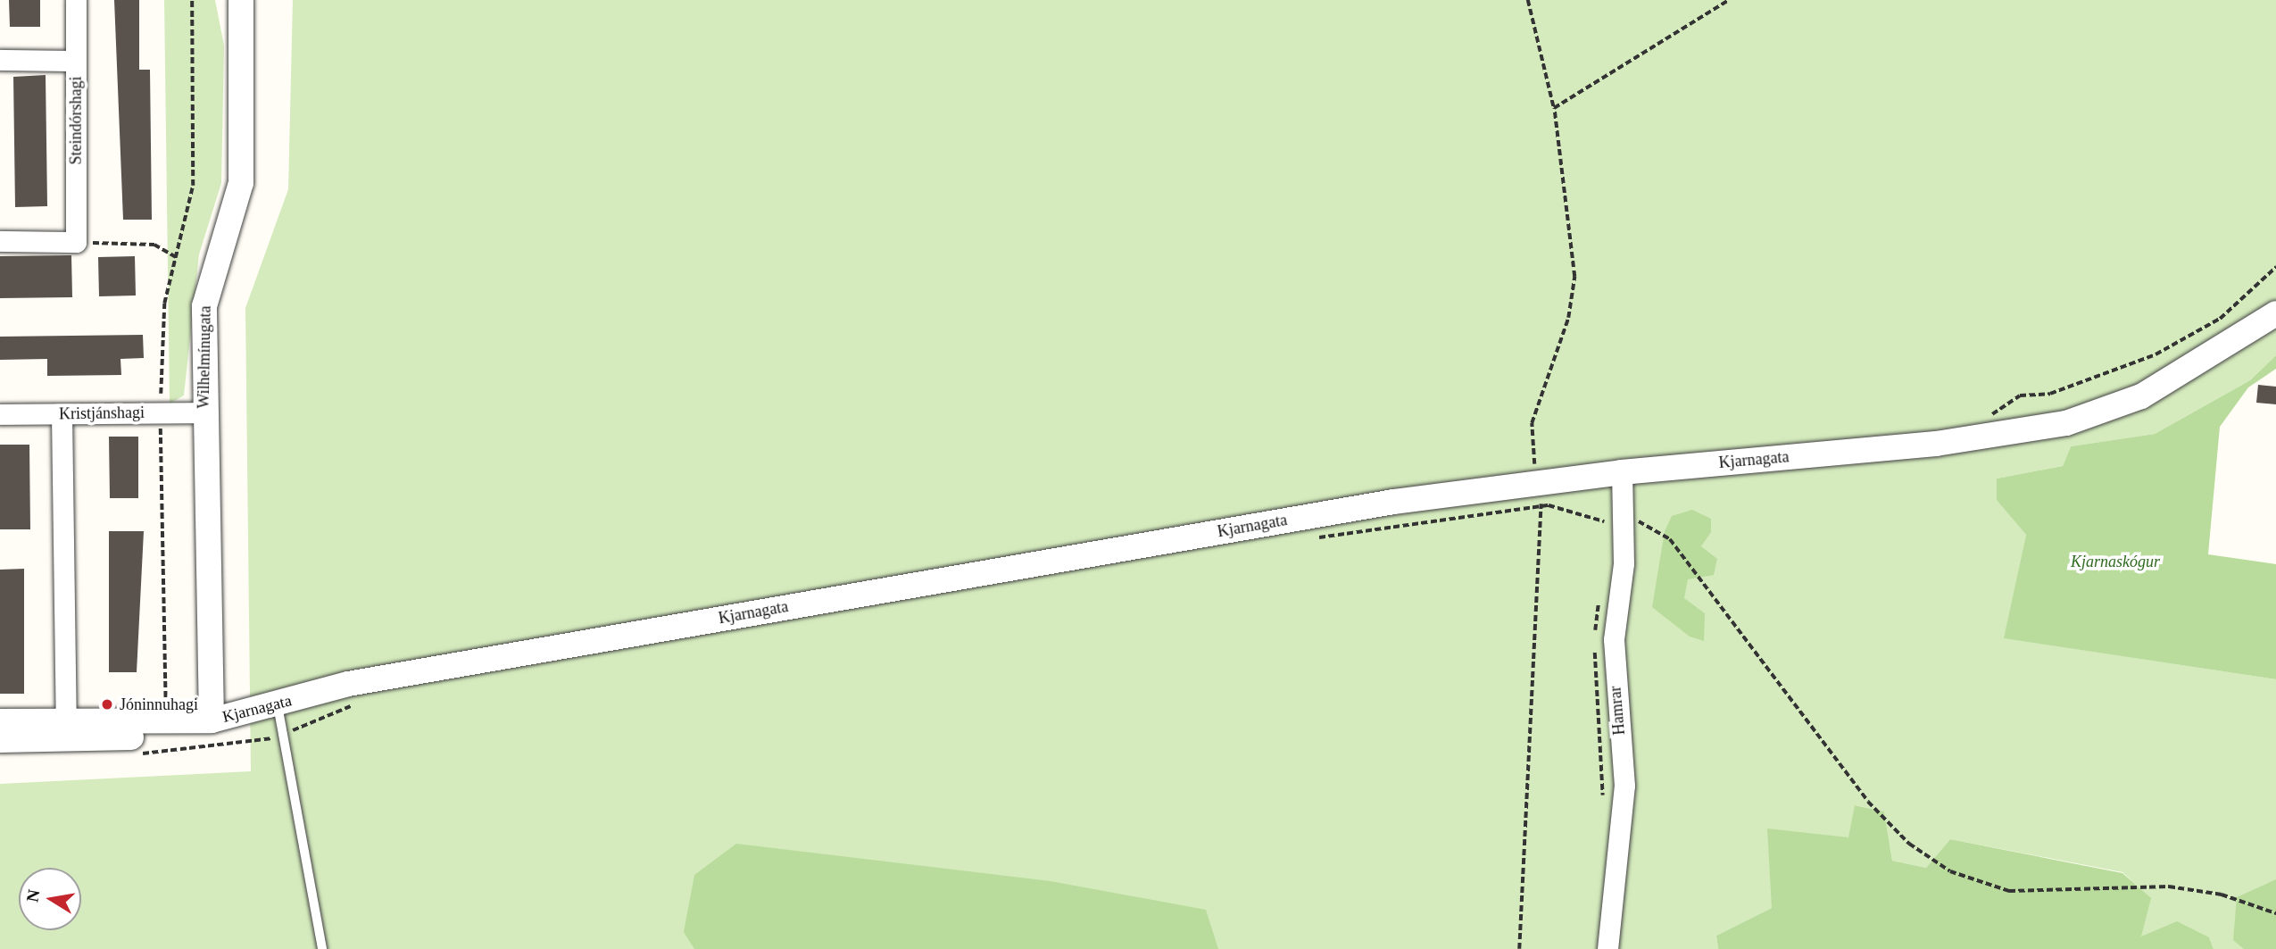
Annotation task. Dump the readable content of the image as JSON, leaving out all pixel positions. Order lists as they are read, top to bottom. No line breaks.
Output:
{"streets":{"street":["Steindórshagi","Wilhelmínugata","Kristjánshagi","Kjarnagata","Hamrar"]},"crossings":[["Wilhelmínugata","Kristjánshagi"],["Wilhelmínugata","Kjarnagata"],["Kjarnagata","Hamrar"]],"parks":["Kjarnaskógur"],"places":["Jóninnuhagi"],"north":"left"}
